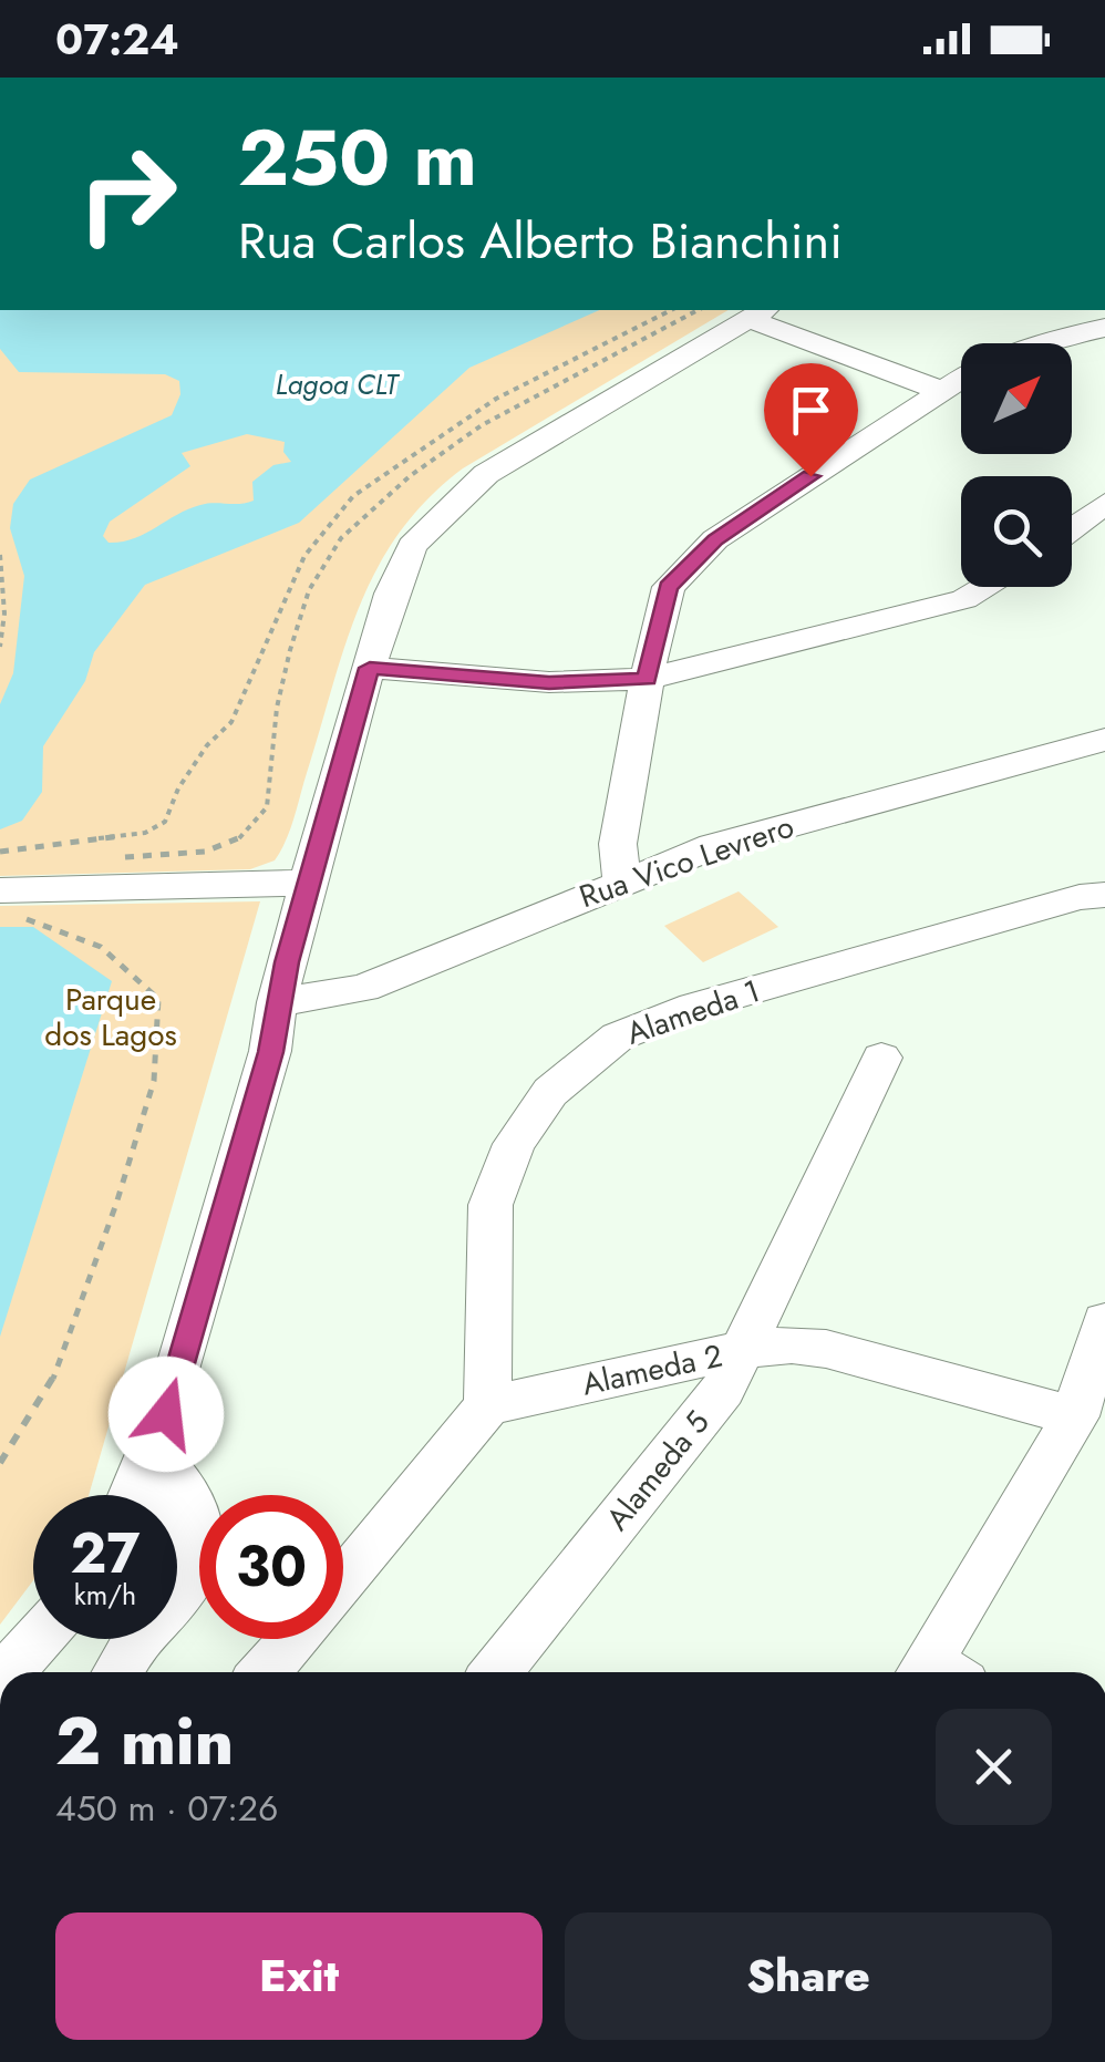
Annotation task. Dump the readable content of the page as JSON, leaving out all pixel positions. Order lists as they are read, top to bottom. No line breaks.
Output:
{"streets":{"street":["Rua Vico Levrero","Alameda 1","Alameda 2","Alameda 5"]},"crossings":[["Alameda 1","Alameda 2"],["Alameda 2","Alameda 5"]],"water":["Lagoa CLT"],"parks":["Parque dos Lagos"],"north":"top right","page":{"status":"07:24","turn":["250 m","Rua Carlos Alberto Bianchini"],"speed":"27 km/h","limit":"30","heading":["2 min","450 m · 07:26"],"buttons":["Exit","Share"]}}
